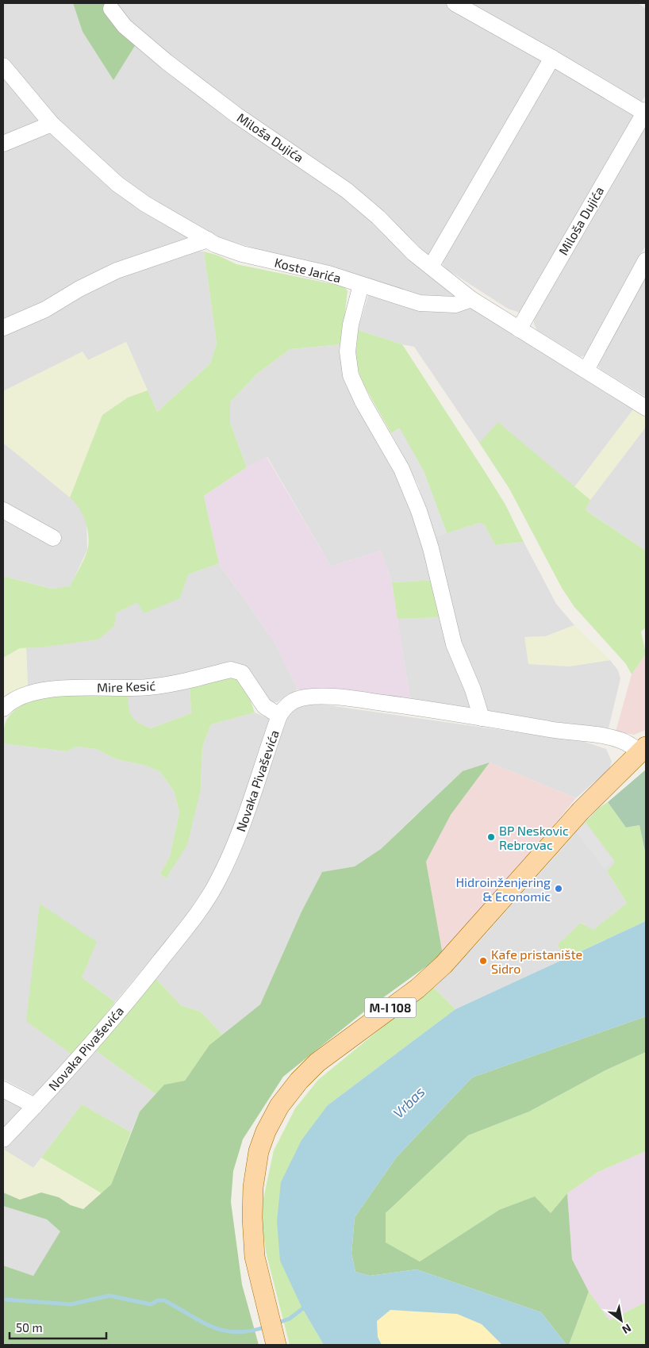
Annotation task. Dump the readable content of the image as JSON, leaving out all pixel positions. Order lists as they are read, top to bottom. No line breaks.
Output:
{"streets":{"main road":["M-I 108"],"street":["Miloša Dujića","Koste Jarića","Mire Kesić","Novaka Pivaševića"]},"crossings":[["Miloša Dujića","Koste Jarića"],["Mire Kesić","Novaka Pivaševića"],["Novaka Pivaševića","M-I 108"]],"water":["Vrbas"],"places":["BP Neskovic Rebrovac","Hidroinženjering & Economic","Kafe pristanište Sidro"],"scale_bar":"50 m","north":"bottom right"}
